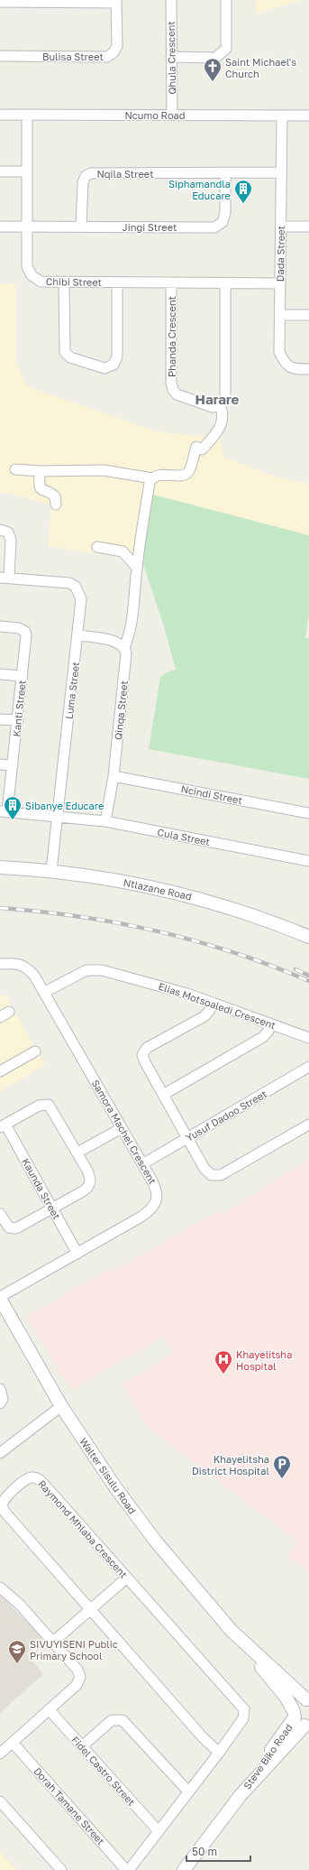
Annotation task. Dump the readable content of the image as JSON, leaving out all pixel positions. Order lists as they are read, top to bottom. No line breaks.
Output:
{"streets":{"street":["Bulisa Street","Qhula Crescent","Ncumo Road","Nqila Street","Jingi Street","Dada Street","Chibi Street","Phanda Crescent","Luma Street","Kanti Street","Qinqa Street","Ncindi Street","Cula Street","Ntlazane Road","Elias Motsoaledi Crescent","Yusuf Dadoo Street","Samora Machel Crescent","Kaunda Street","Walter Sisulu Road","Raymond Mhlaba Crescent","Steve Biko Road","Fidel Castro Street","Dorah Tamane Street"]},"crossings":[["Qhula Crescent","Ncumo Road"],["Ncumo Road","Dada Street"],["Ncumo Road","Chibi Street"],["Nqila Street","Jingi Street"],["Nqila Street","Dada Street"],["Jingi Street","Chibi Street"],["Dada Street","Chibi Street"],["Chibi Street","Phanda Crescent"],["Luma Street","Cula Street"],["Luma Street","Ntlazane Road"],["Kanti Street","Cula Street"],["Qinqa Street","Ncindi Street"],["Qinqa Street","Cula Street"],["Elias Motsoaledi Crescent","Samora Machel Crescent"],["Yusuf Dadoo Street","Samora Machel Crescent"],["Samora Machel Crescent","Kaunda Street"],["Samora Machel Crescent","Walter Sisulu Road"],["Walter Sisulu Road","Steve Biko Road"],["Raymond Mhlaba Crescent","Fidel Castro Street"],["Raymond Mhlaba Crescent","Dorah Tamane Street"]],"districts":["Harare"],"places":{"church":["Saint Michael's Church"],"building":["Siphamandla Educare","Sibanye Educare"],"hospital":["Khayelitsha Hospital"],"parking":["Khayelitsha District Hospital"],"school or university":["SIVUYISENI Public Primary School"]},"scale_bar":"50 m"}
